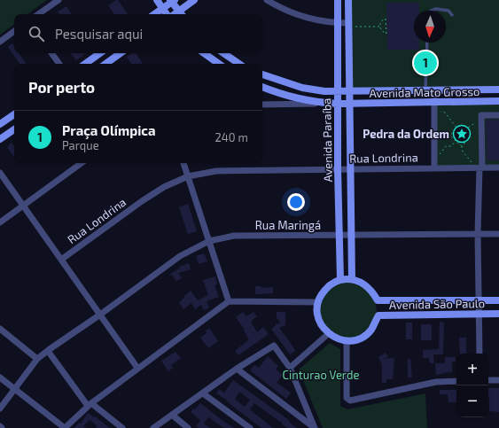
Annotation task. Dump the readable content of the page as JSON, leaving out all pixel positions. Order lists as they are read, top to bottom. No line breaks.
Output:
{"streets":{"street":["Avenida Mato Grosso","Avenida Paraíba","Rua Londrina","Rua Maringá","Avenida São Paulo"]},"crossings":[["Avenida Mato Grosso","Avenida Paraíba"],["Avenida Paraíba","Rua Londrina"],["Avenida Paraíba","Rua Maringá"],["Avenida Paraíba","Avenida São Paulo"]],"parks":["Cinturao Verde"],"places":{"place":["Pedra da Ordem"]},"north":"bottom","page":{"search":"Pesquisar aqui","pins":"1","heading":"Por perto","list":[{"mark":"1","name":"Praça Olímpica","note":"Parque","value":"240 m"}],"map_buttons":["+","−"]}}
